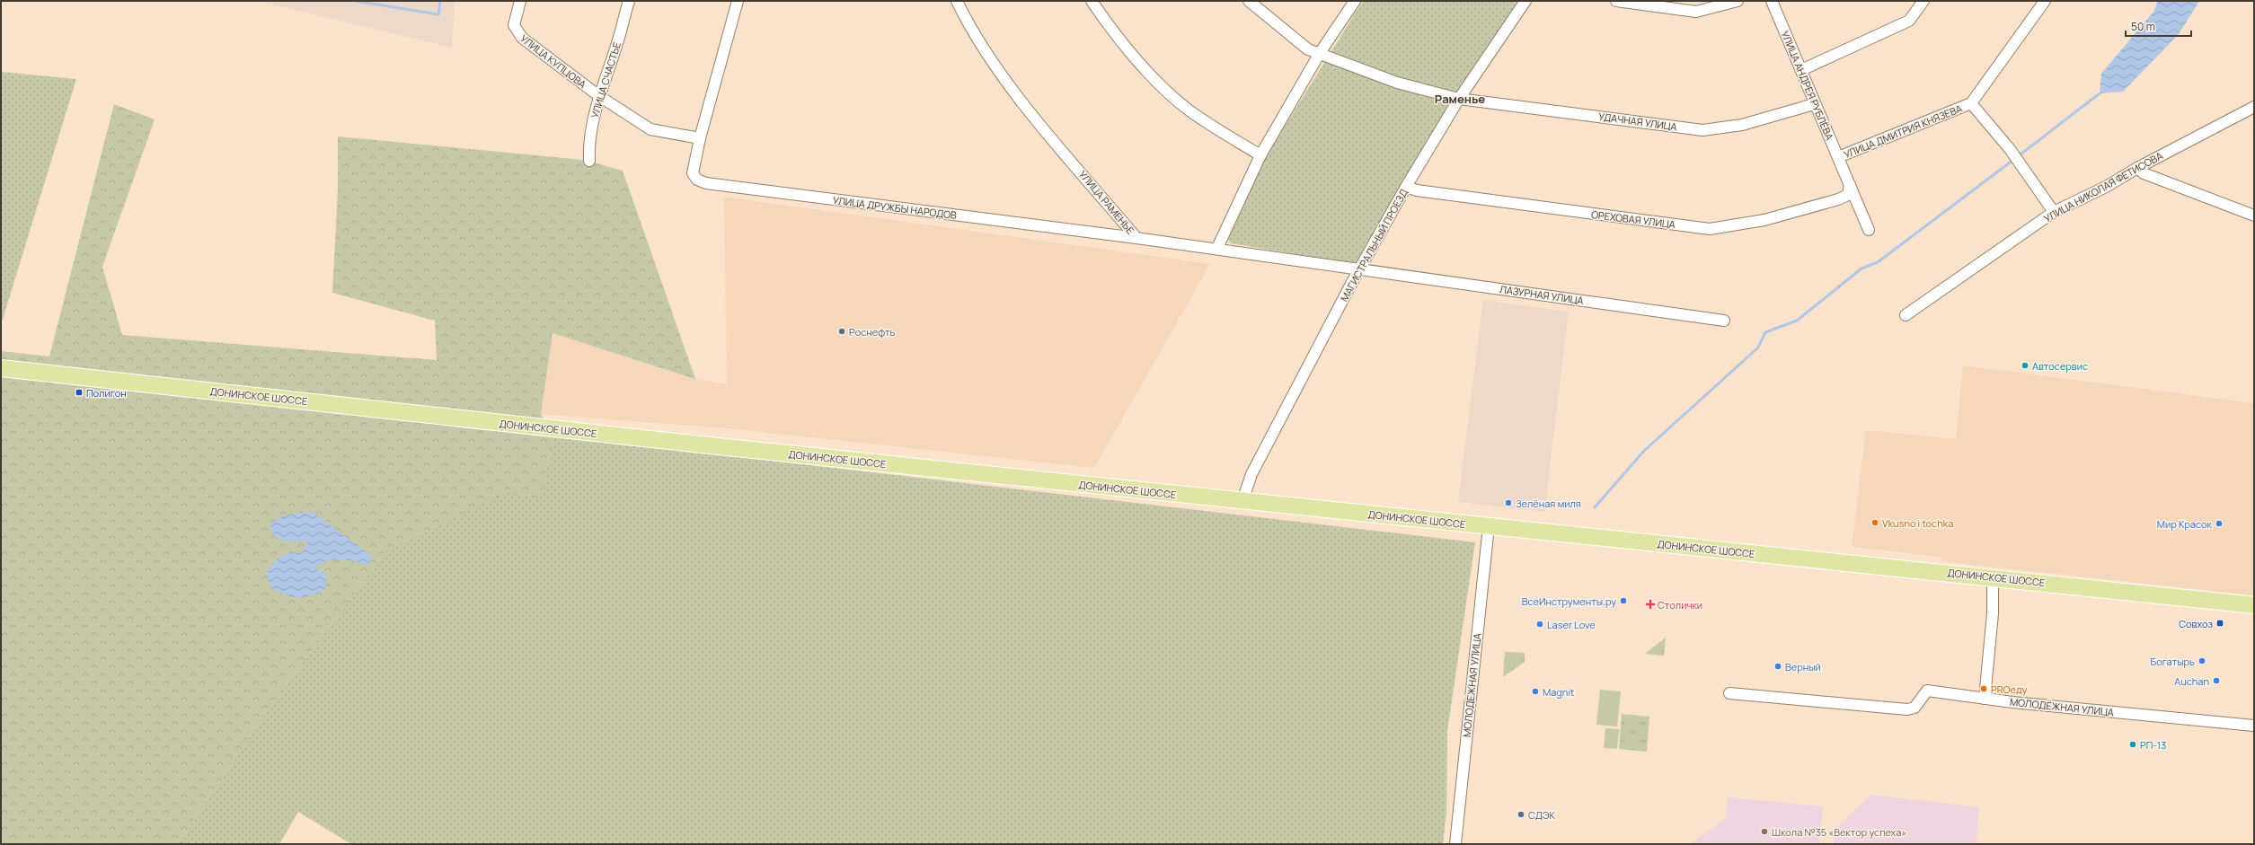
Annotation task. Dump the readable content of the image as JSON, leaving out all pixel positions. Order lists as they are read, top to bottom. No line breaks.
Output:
{"streets":{"main road":["ДОНИНСКОЕ ШОССЕ"],"street":["УЛИЦА КУПЦОВА","УЛИЦА СЧАСТЬЕ","УЛИЦА АНДРЕЯ РУБЛЁВА","УДАЧНАЯ УЛИЦА","УЛИЦА ДМИТРИЯ КНЯЗЕВА","УЛИЦА НИКОЛАЯ ФЕТИСОВА","УЛИЦА РАМЕНЬЕ","УЛИЦА ДРУЖБЫ НАРОДОВ","ОРЕХОВАЯ УЛИЦА","МАГИСТРАЛЬНЫЙ ПРОЕЗД","ЛАЗУРНАЯ УЛИЦА","МОЛОДЁЖНАЯ УЛИЦА"]},"crossings":[["УЛИЦА КУПЦОВА","УЛИЦА СЧАСТЬЕ"],["УЛИЦА АНДРЕЯ РУБЛЁВА","УДАЧНАЯ УЛИЦА"],["УЛИЦА АНДРЕЯ РУБЛЁВА","УЛИЦА ДМИТРИЯ КНЯЗЕВА"],["УЛИЦА АНДРЕЯ РУБЛЁВА","ОРЕХОВАЯ УЛИЦА"],["УДАЧНАЯ УЛИЦА","МАГИСТРАЛЬНЫЙ ПРОЕЗД"],["УЛИЦА РАМЕНЬЕ","УЛИЦА ДРУЖБЫ НАРОДОВ"],["УЛИЦА РАМЕНЬЕ","МАГИСТРАЛЬНЫЙ ПРОЕЗД"],["УЛИЦА РАМЕНЬЕ","ЛАЗУРНАЯ УЛИЦА"],["ОРЕХОВАЯ УЛИЦА","МАГИСТРАЛЬНЫЙ ПРОЕЗД"],["МАГИСТРАЛЬНЫЙ ПРОЕЗД","ЛАЗУРНАЯ УЛИЦА"],["МАГИСТРАЛЬНЫЙ ПРОЕЗД","ДОНИНСКОЕ ШОССЕ"],["ДОНИНСКОЕ ШОССЕ","МОЛОДЁЖНАЯ УЛИЦА"]],"districts":["Раменье"],"places":{"other":["Роснефть","Автосервис","Зелёная миля","Vkusno i tochka","Мир Красок","ВсеИнструменты.ру","Laser Love","Богатырь","Верный","Auchan","PROеду","Magnit","РП-13","СДЭК","Школа №35 «Вектор успеха»"],"transit":["Полигон","Совхоз"],"health":["Столички"]},"scale_bar":"50 m"}
